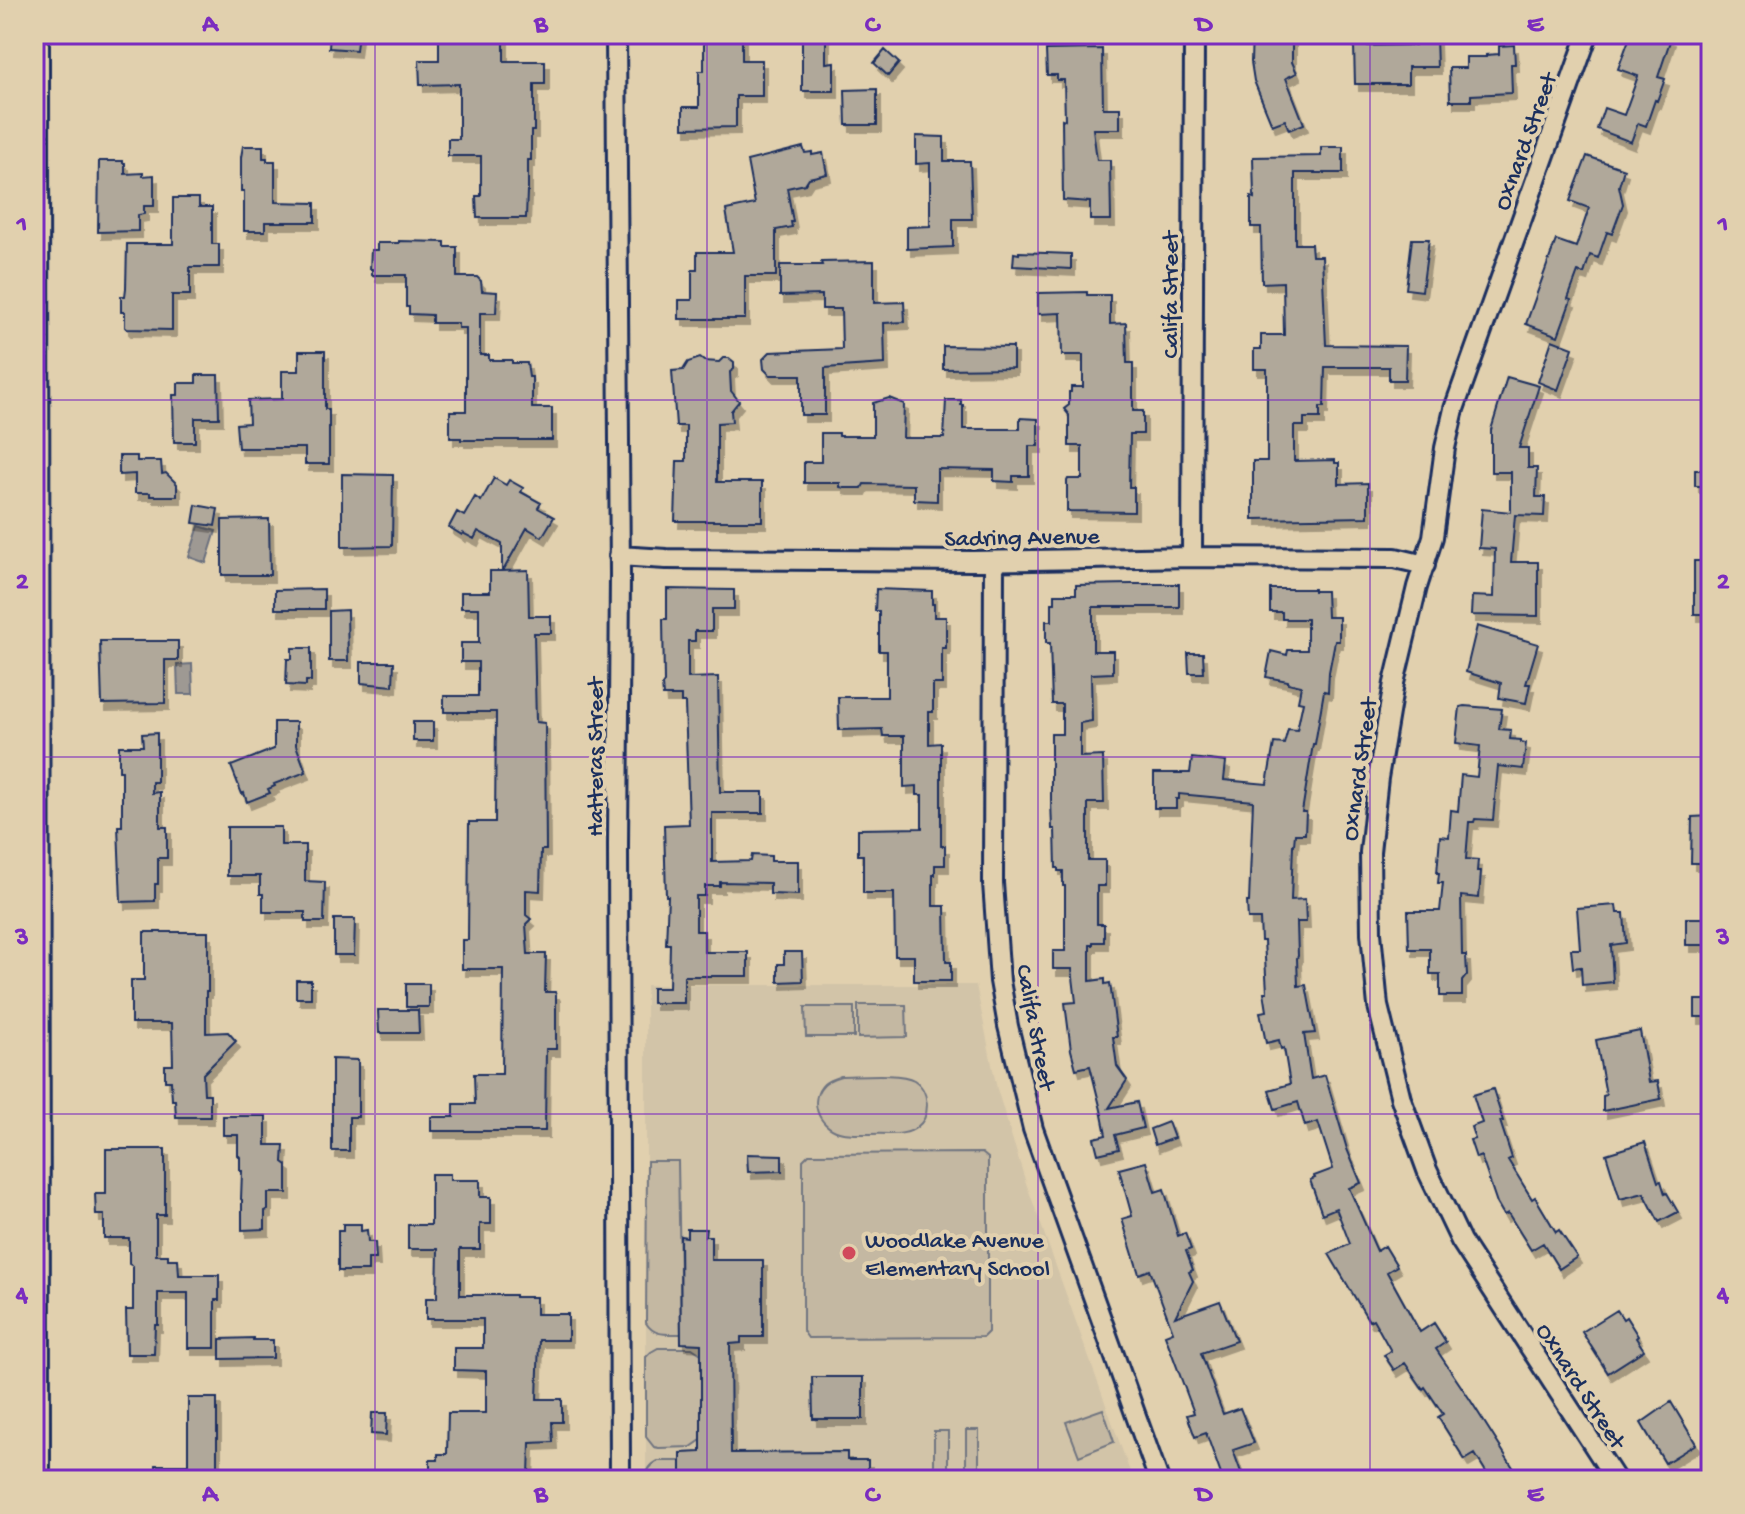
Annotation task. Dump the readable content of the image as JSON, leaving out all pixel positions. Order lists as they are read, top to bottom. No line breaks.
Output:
{"streets":{"street":["Oxnard Street","Califa Street","Sadring Avenue","Hatteras Street"]},"crossings":[["Oxnard Street","Sadring Avenue"],["Califa Street","Sadring Avenue"],["Sadring Avenue","Hatteras Street"]],"places":["Woodlake Avenue Elementary School"],"grid":{"columns":["A","B","C","D","E"],"rows":["1","2","3","4"]}}
